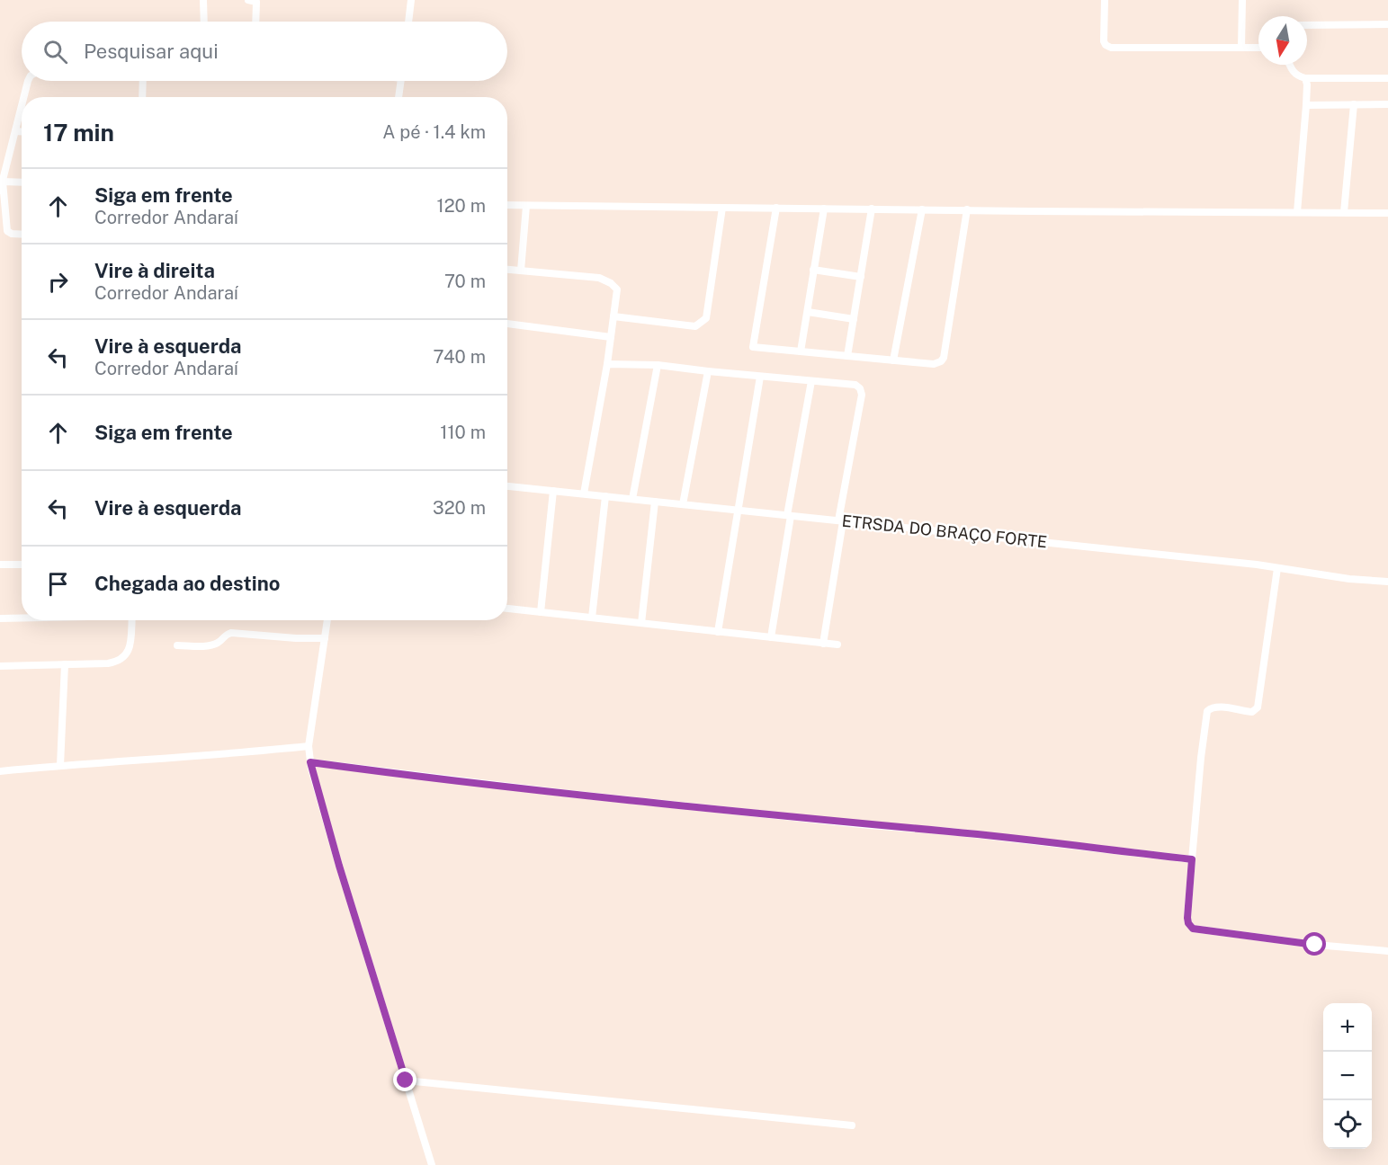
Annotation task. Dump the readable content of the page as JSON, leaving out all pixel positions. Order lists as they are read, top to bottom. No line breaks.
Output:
{"streets":{"street":["ETRSDA DO BRAÇO FORTE"]},"north":"bottom","page":{"search":"Pesquisar aqui","heading":["17 min","A pé · 1.4 km"],"list":[["Siga em frente","Corredor Andaraí","120 m"],["Vire à direita","Corredor Andaraí","70 m"],["Vire à esquerda","Corredor Andaraí","740 m"],["Siga em frente","110 m"],["Vire à esquerda","320 m"],"Chegada ao destino"],"map_buttons":["+","−"]}}
